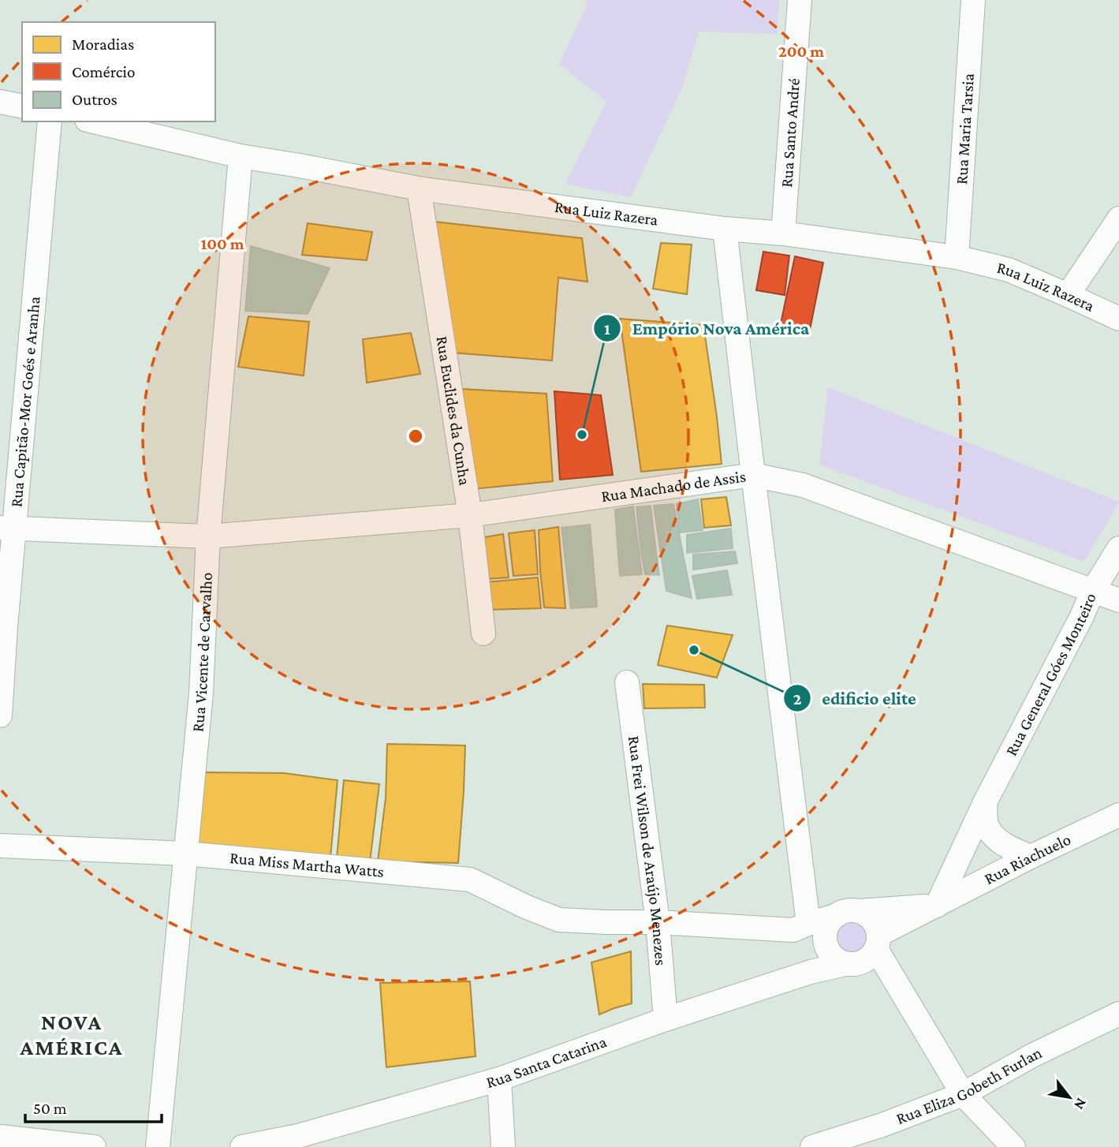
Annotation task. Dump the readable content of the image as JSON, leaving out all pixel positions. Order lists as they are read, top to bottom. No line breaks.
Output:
{"streets":{"street":["Rua Maria Tarsia","Rua Santo André","Rua Luiz Razera","Rua Capitão-Mor Goés e Aranha","Rua Euclides da Cunha","Rua Machado de Assis","Rua Vicente de Carvalho","Rua General Góes Monteiro","Rua Frei Wilson de Araújo Menezes","Rua Riachuelo","Rua Miss Martha Watts","Rua Santa Catarina","Rua Eliza Gobeth Furlan"]},"crossings":[["Rua Maria Tarsia","Rua Luiz Razera"],["Rua Santo André","Rua Luiz Razera"],["Rua Luiz Razera","Rua Euclides da Cunha"],["Rua Luiz Razera","Rua Vicente de Carvalho"],["Rua Capitão-Mor Goés e Aranha","Rua Machado de Assis"],["Rua Euclides da Cunha","Rua Machado de Assis"],["Rua Machado de Assis","Rua Vicente de Carvalho"],["Rua Machado de Assis","Rua General Góes Monteiro"],["Rua Vicente de Carvalho","Rua Miss Martha Watts"],["Rua General Góes Monteiro","Rua Riachuelo"],["Rua Frei Wilson de Araújo Menezes","Rua Miss Martha Watts"],["Rua Frei Wilson de Araújo Menezes","Rua Santa Catarina"],["Rua Riachuelo","Rua Santa Catarina"]],"districts":["NOVA AMÉRICA"],"places":["Empório Nova América","edificio elite"],"legend":["Moradias","Comércio","Outros"],"scale_bar":"50 m","north":"bottom right","rings":["200 m","100 m"]}
